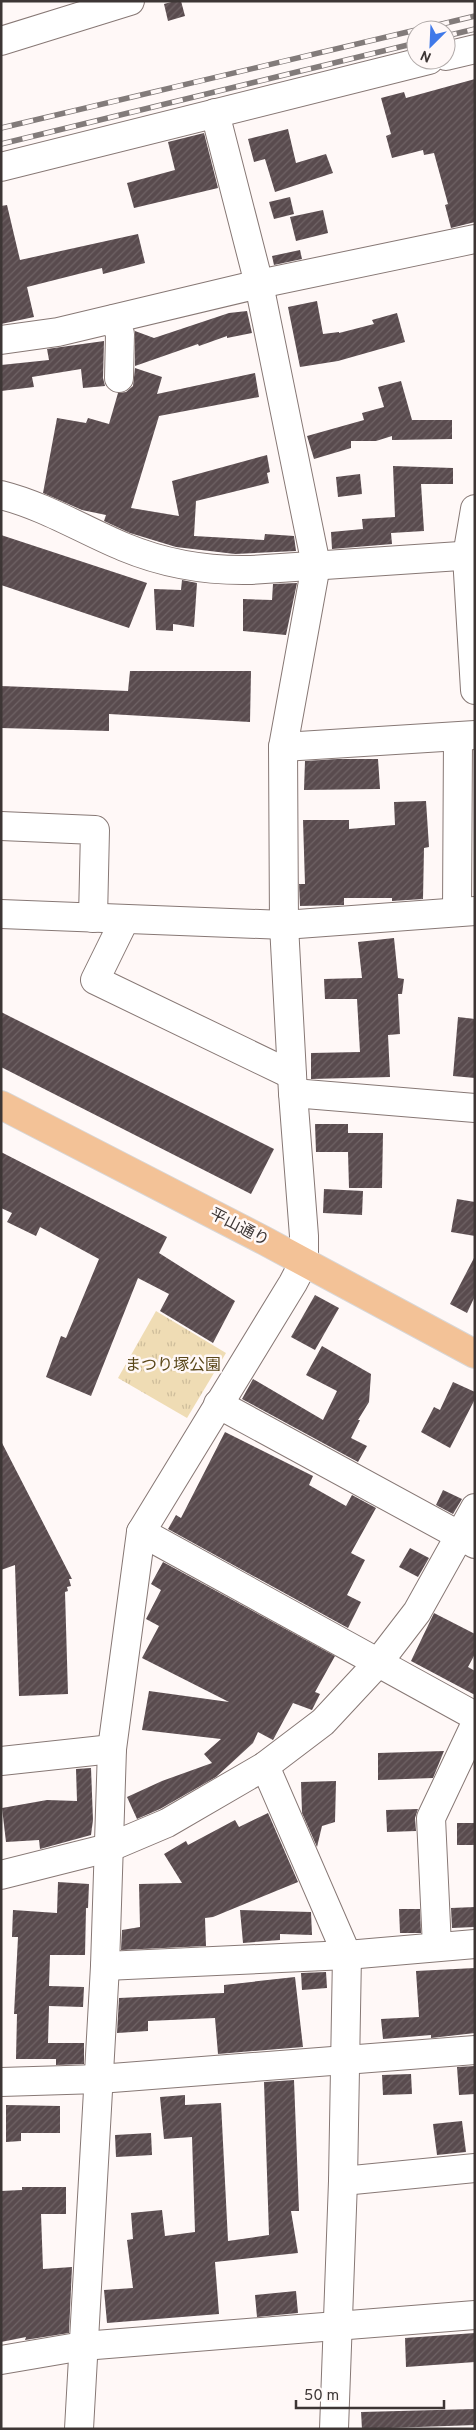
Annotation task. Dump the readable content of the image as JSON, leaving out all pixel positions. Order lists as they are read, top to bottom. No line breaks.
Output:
{"streets":{"main road":["平山通り"]},"parks":["まつり塚公園"],"scale_bar":"50 m","north":"bottom left"}
